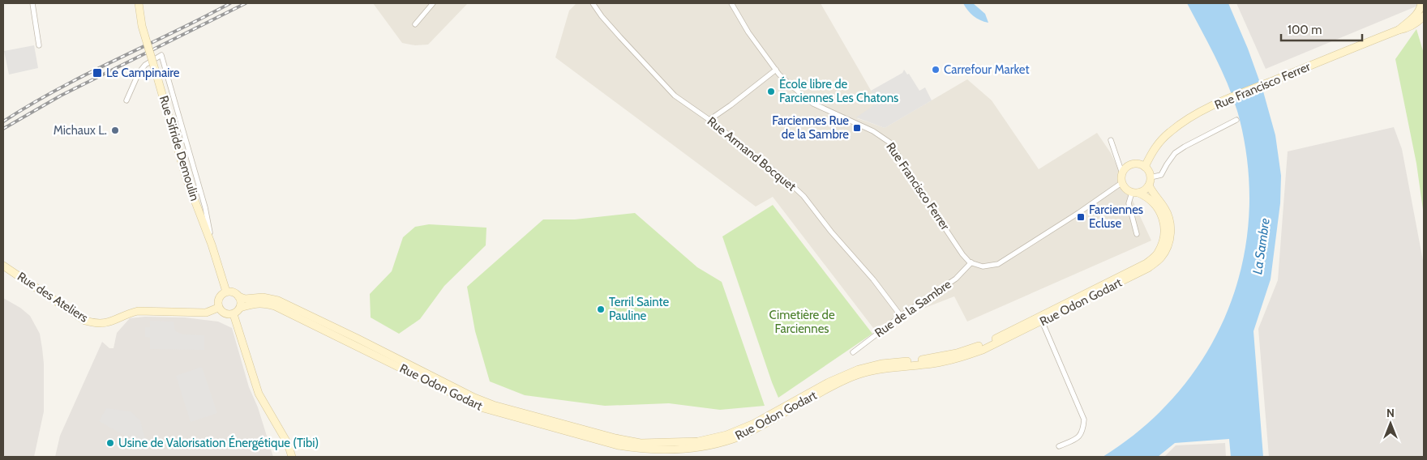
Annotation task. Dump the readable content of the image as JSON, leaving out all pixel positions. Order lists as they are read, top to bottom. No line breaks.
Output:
{"streets":{"main road":["Rue Francisco Ferrer","Rue Sifride Demoulin","Rue des Ateliers","Rue Odon Godart"],"street":["Rue Armand Bocquet","Rue de la Sambre"]},"crossings":[["Rue Francisco Ferrer","Rue Odon Godart"],["Rue Francisco Ferrer","Rue de la Sambre"],["Rue Sifride Demoulin","Rue des Ateliers"],["Rue Sifride Demoulin","Rue Odon Godart"],["Rue Armand Bocquet","Rue de la Sambre"],["Rue des Ateliers","Rue Odon Godart"]],"water":["La Sambre"],"parks":["Cimetière de Farciennes"],"places":{"other":["Carrefour Market","École libre de Farciennes Les Chatons","Michaux L.","Terril Sainte Pauline","Usine de Valorisation Énergétique (Tibi)"],"transit":["Le Campinaire","Farciennes Rue de la Sambre","Farciennes Ecluse"]},"scale_bar":"100 m","north":"top"}
